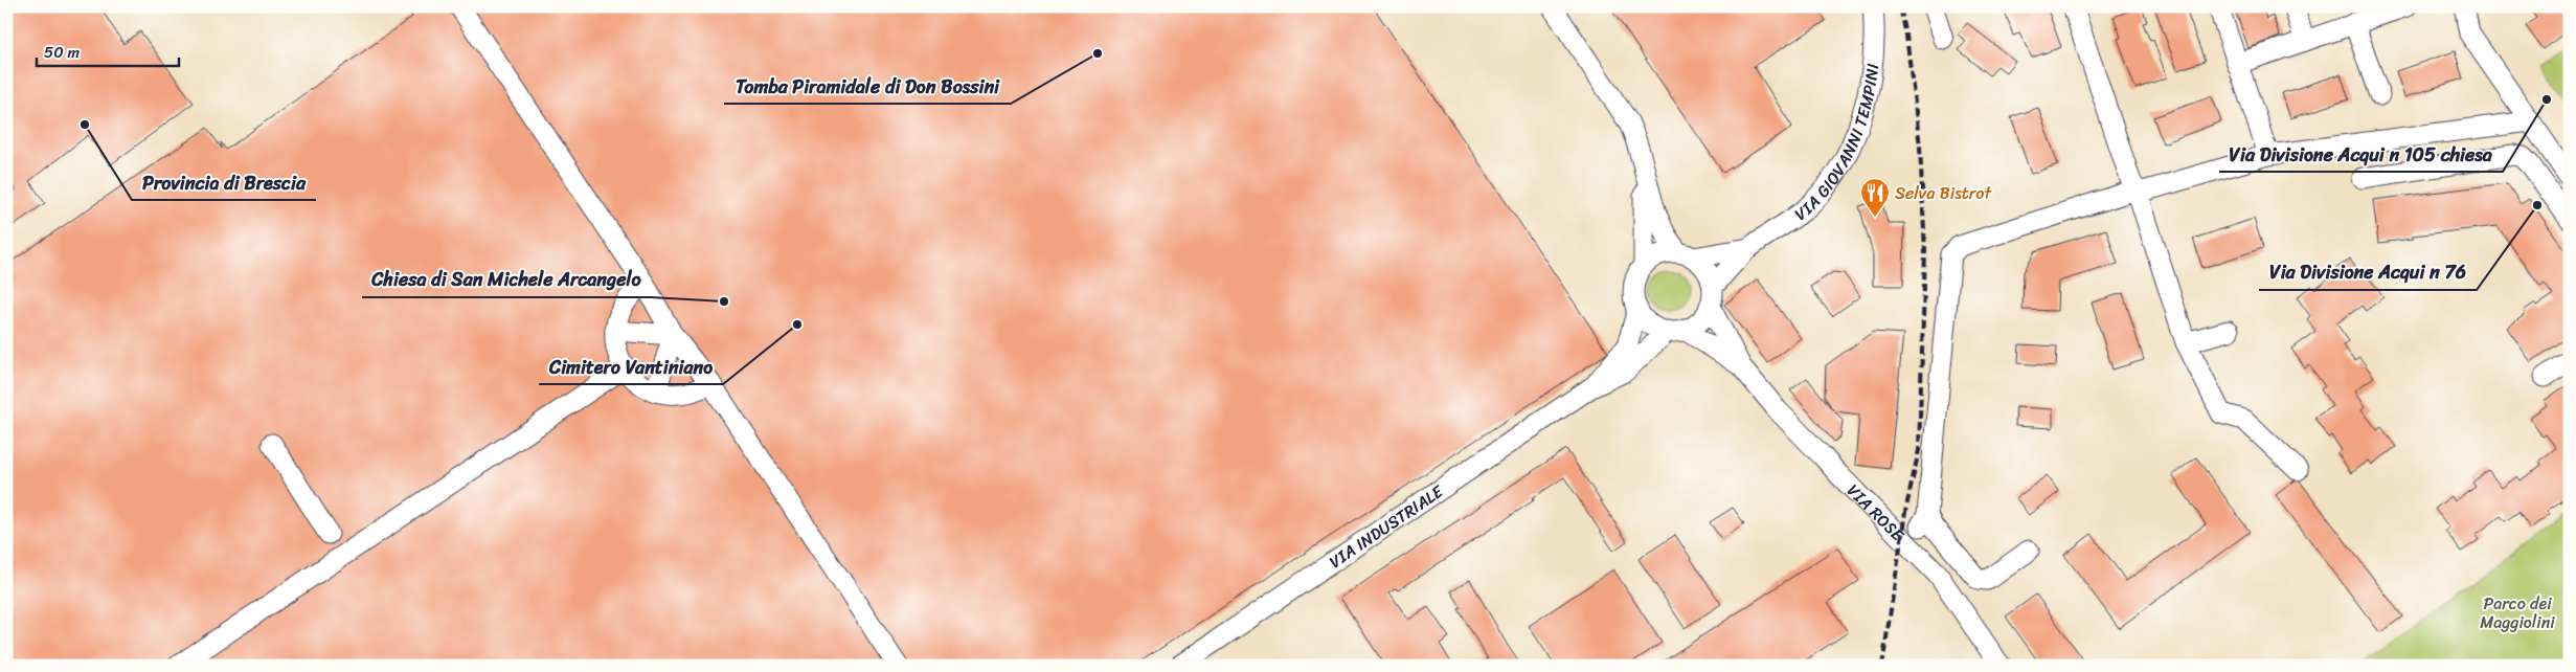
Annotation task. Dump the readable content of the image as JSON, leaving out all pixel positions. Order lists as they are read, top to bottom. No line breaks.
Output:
{"streets":{"street":["VIA GIOVANNI TEMPINI","VIA ROSE","VIA INDUSTRIALE"]},"crossings":[["VIA GIOVANNI TEMPINI","VIA ROSE"],["VIA GIOVANNI TEMPINI","VIA INDUSTRIALE"],["VIA ROSE","VIA INDUSTRIALE"]],"parks":["Parco dei Maggiolini"],"places":{"other":["Tomba Piramidale di Don Bossini","Via Divisione Acqui n 105 chiesa","Provincia di Brescia","Via Divisione Acqui n 76","Chiesa di San Michele Arcangelo","Cimitero Vantiniano"],"restaurant":["Selva Bistrot"]},"scale_bar":"50 m"}
